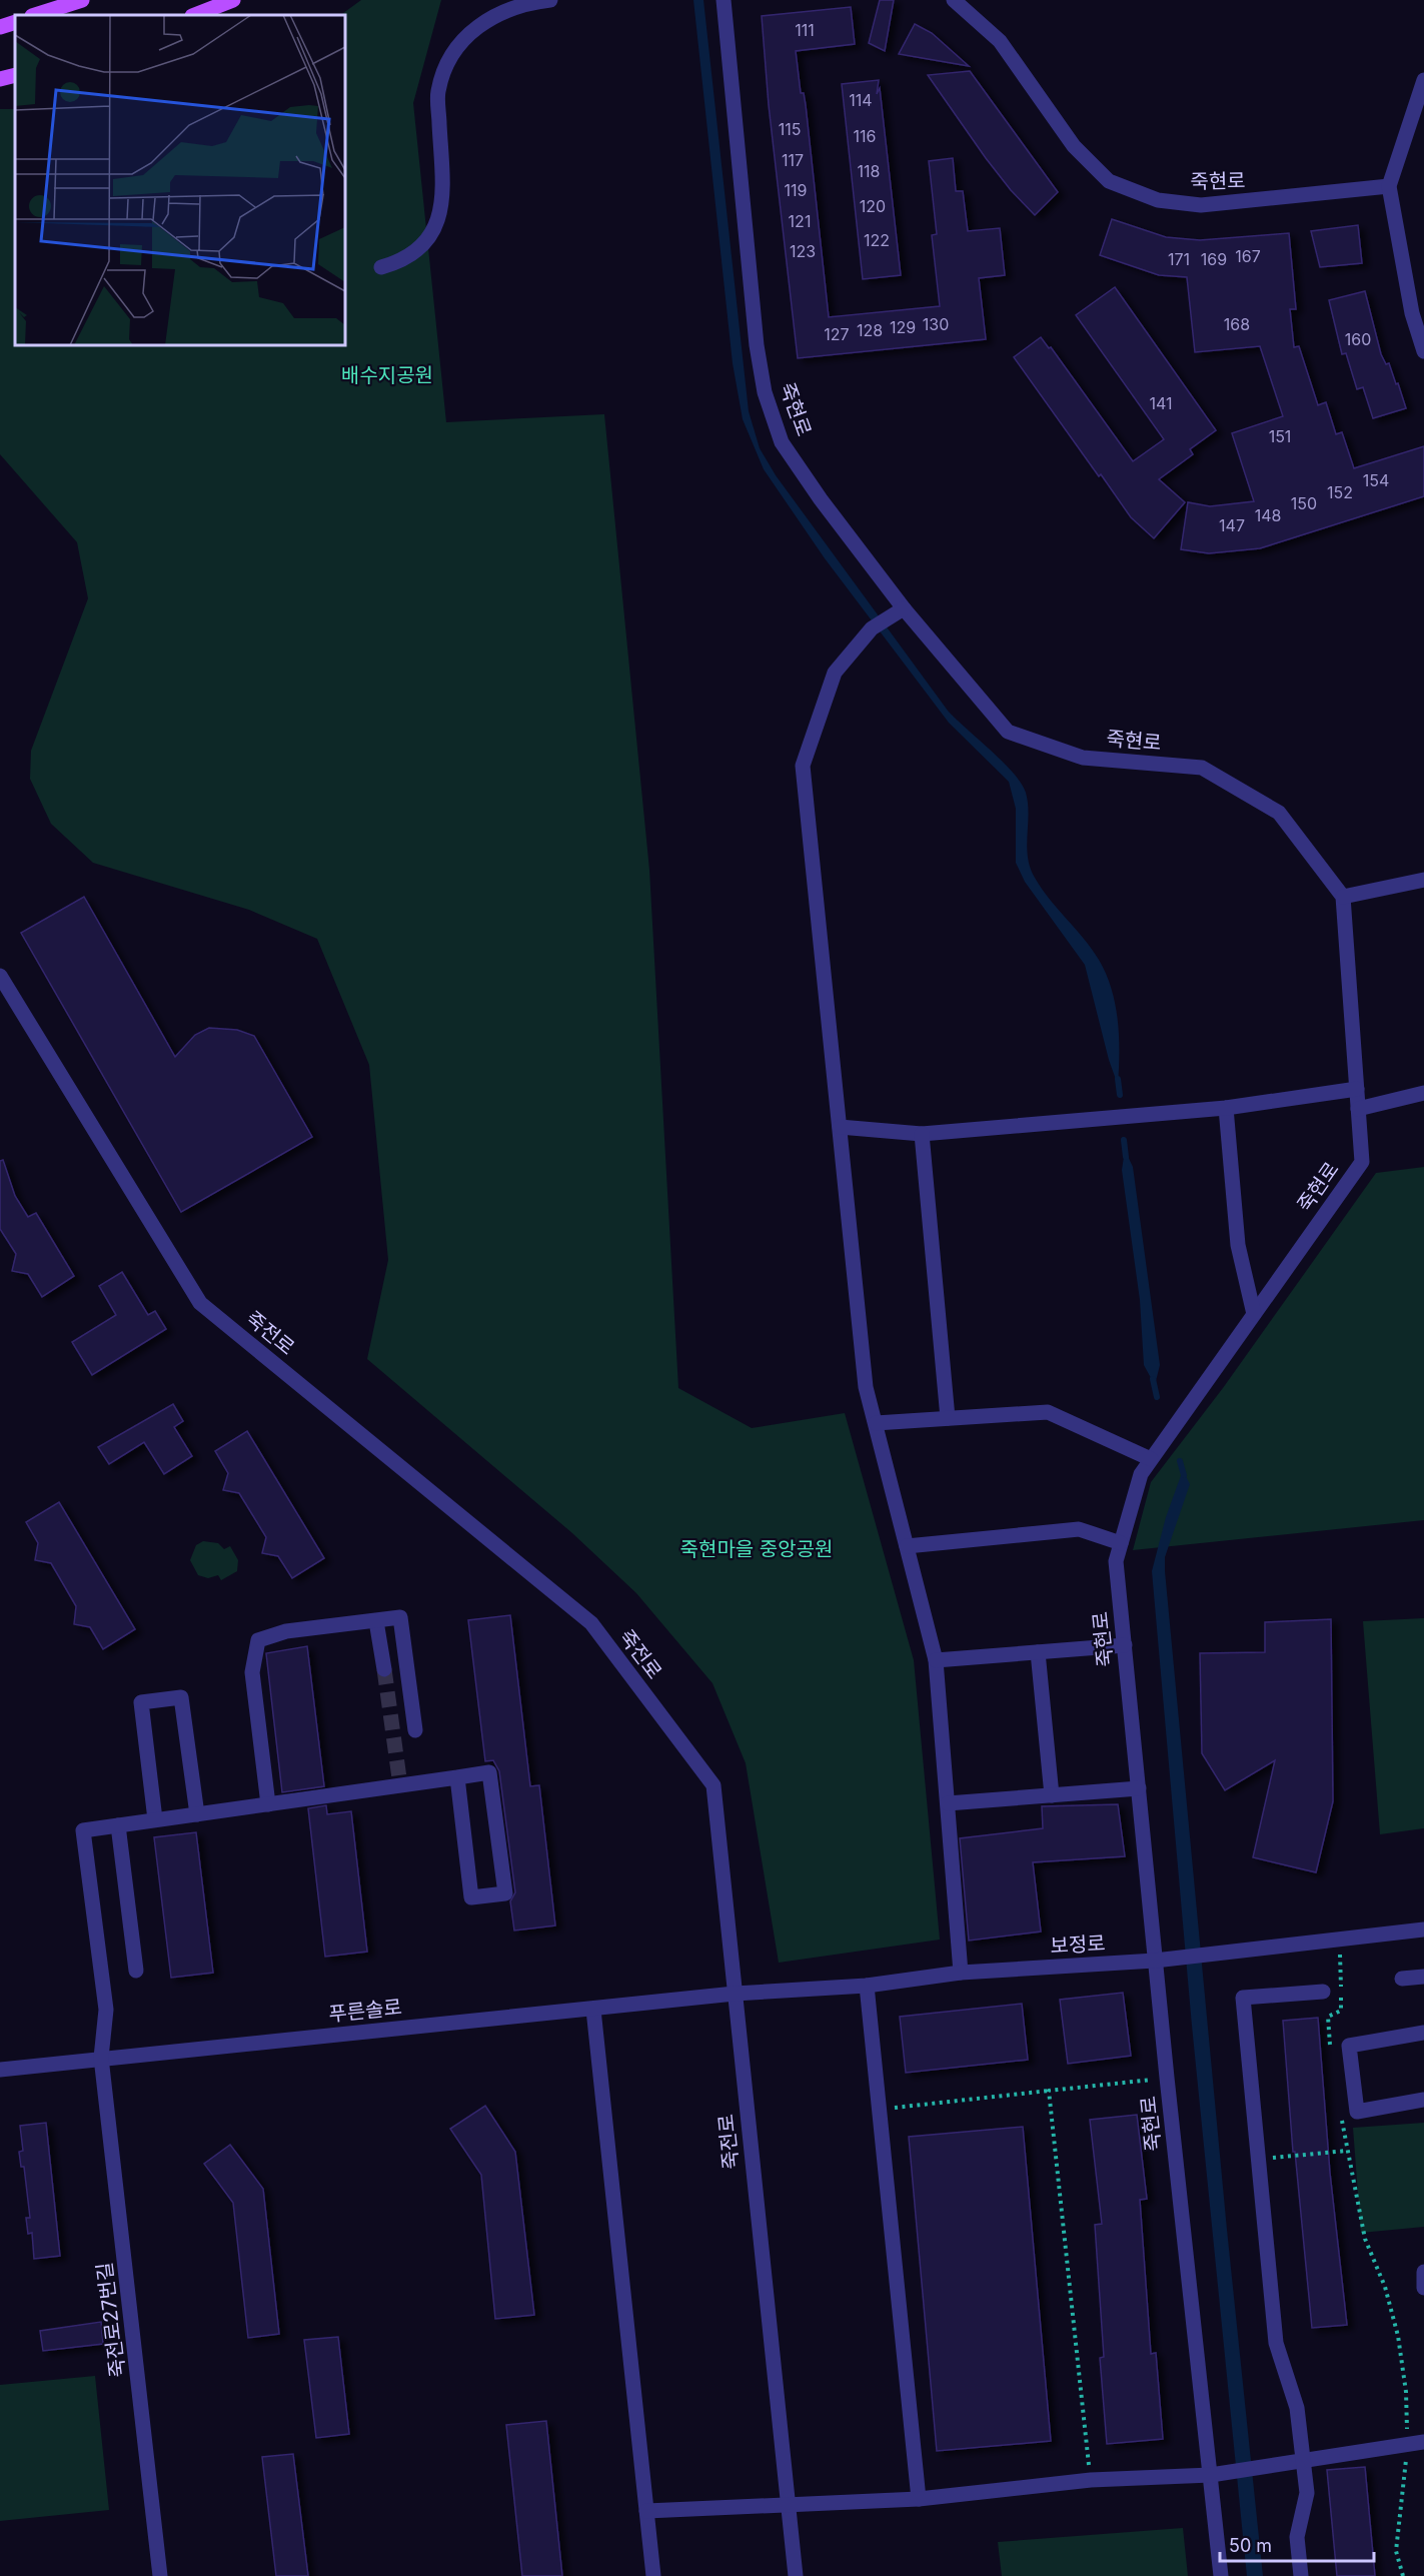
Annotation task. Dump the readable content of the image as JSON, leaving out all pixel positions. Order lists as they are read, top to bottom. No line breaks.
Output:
{"streets":{"street":["죽현로","죽전로","보정로","푸른솔로","죽전로27번길"]},"crossings":[["죽현로","보정로"],["죽전로","보정로"],["죽전로","푸른솔로"],["보정로","푸른솔로"],["푸른솔로","죽전로27번길"]],"parks":["배수지공원","죽현마을 중앙공원"],"house_numbers":["111","114","115","116","117","118","119","120","121","122","123","167","171","169","130","168","129","128","127","160","141","151","154","152","150","148","147"],"scale_bar":"50 m"}
